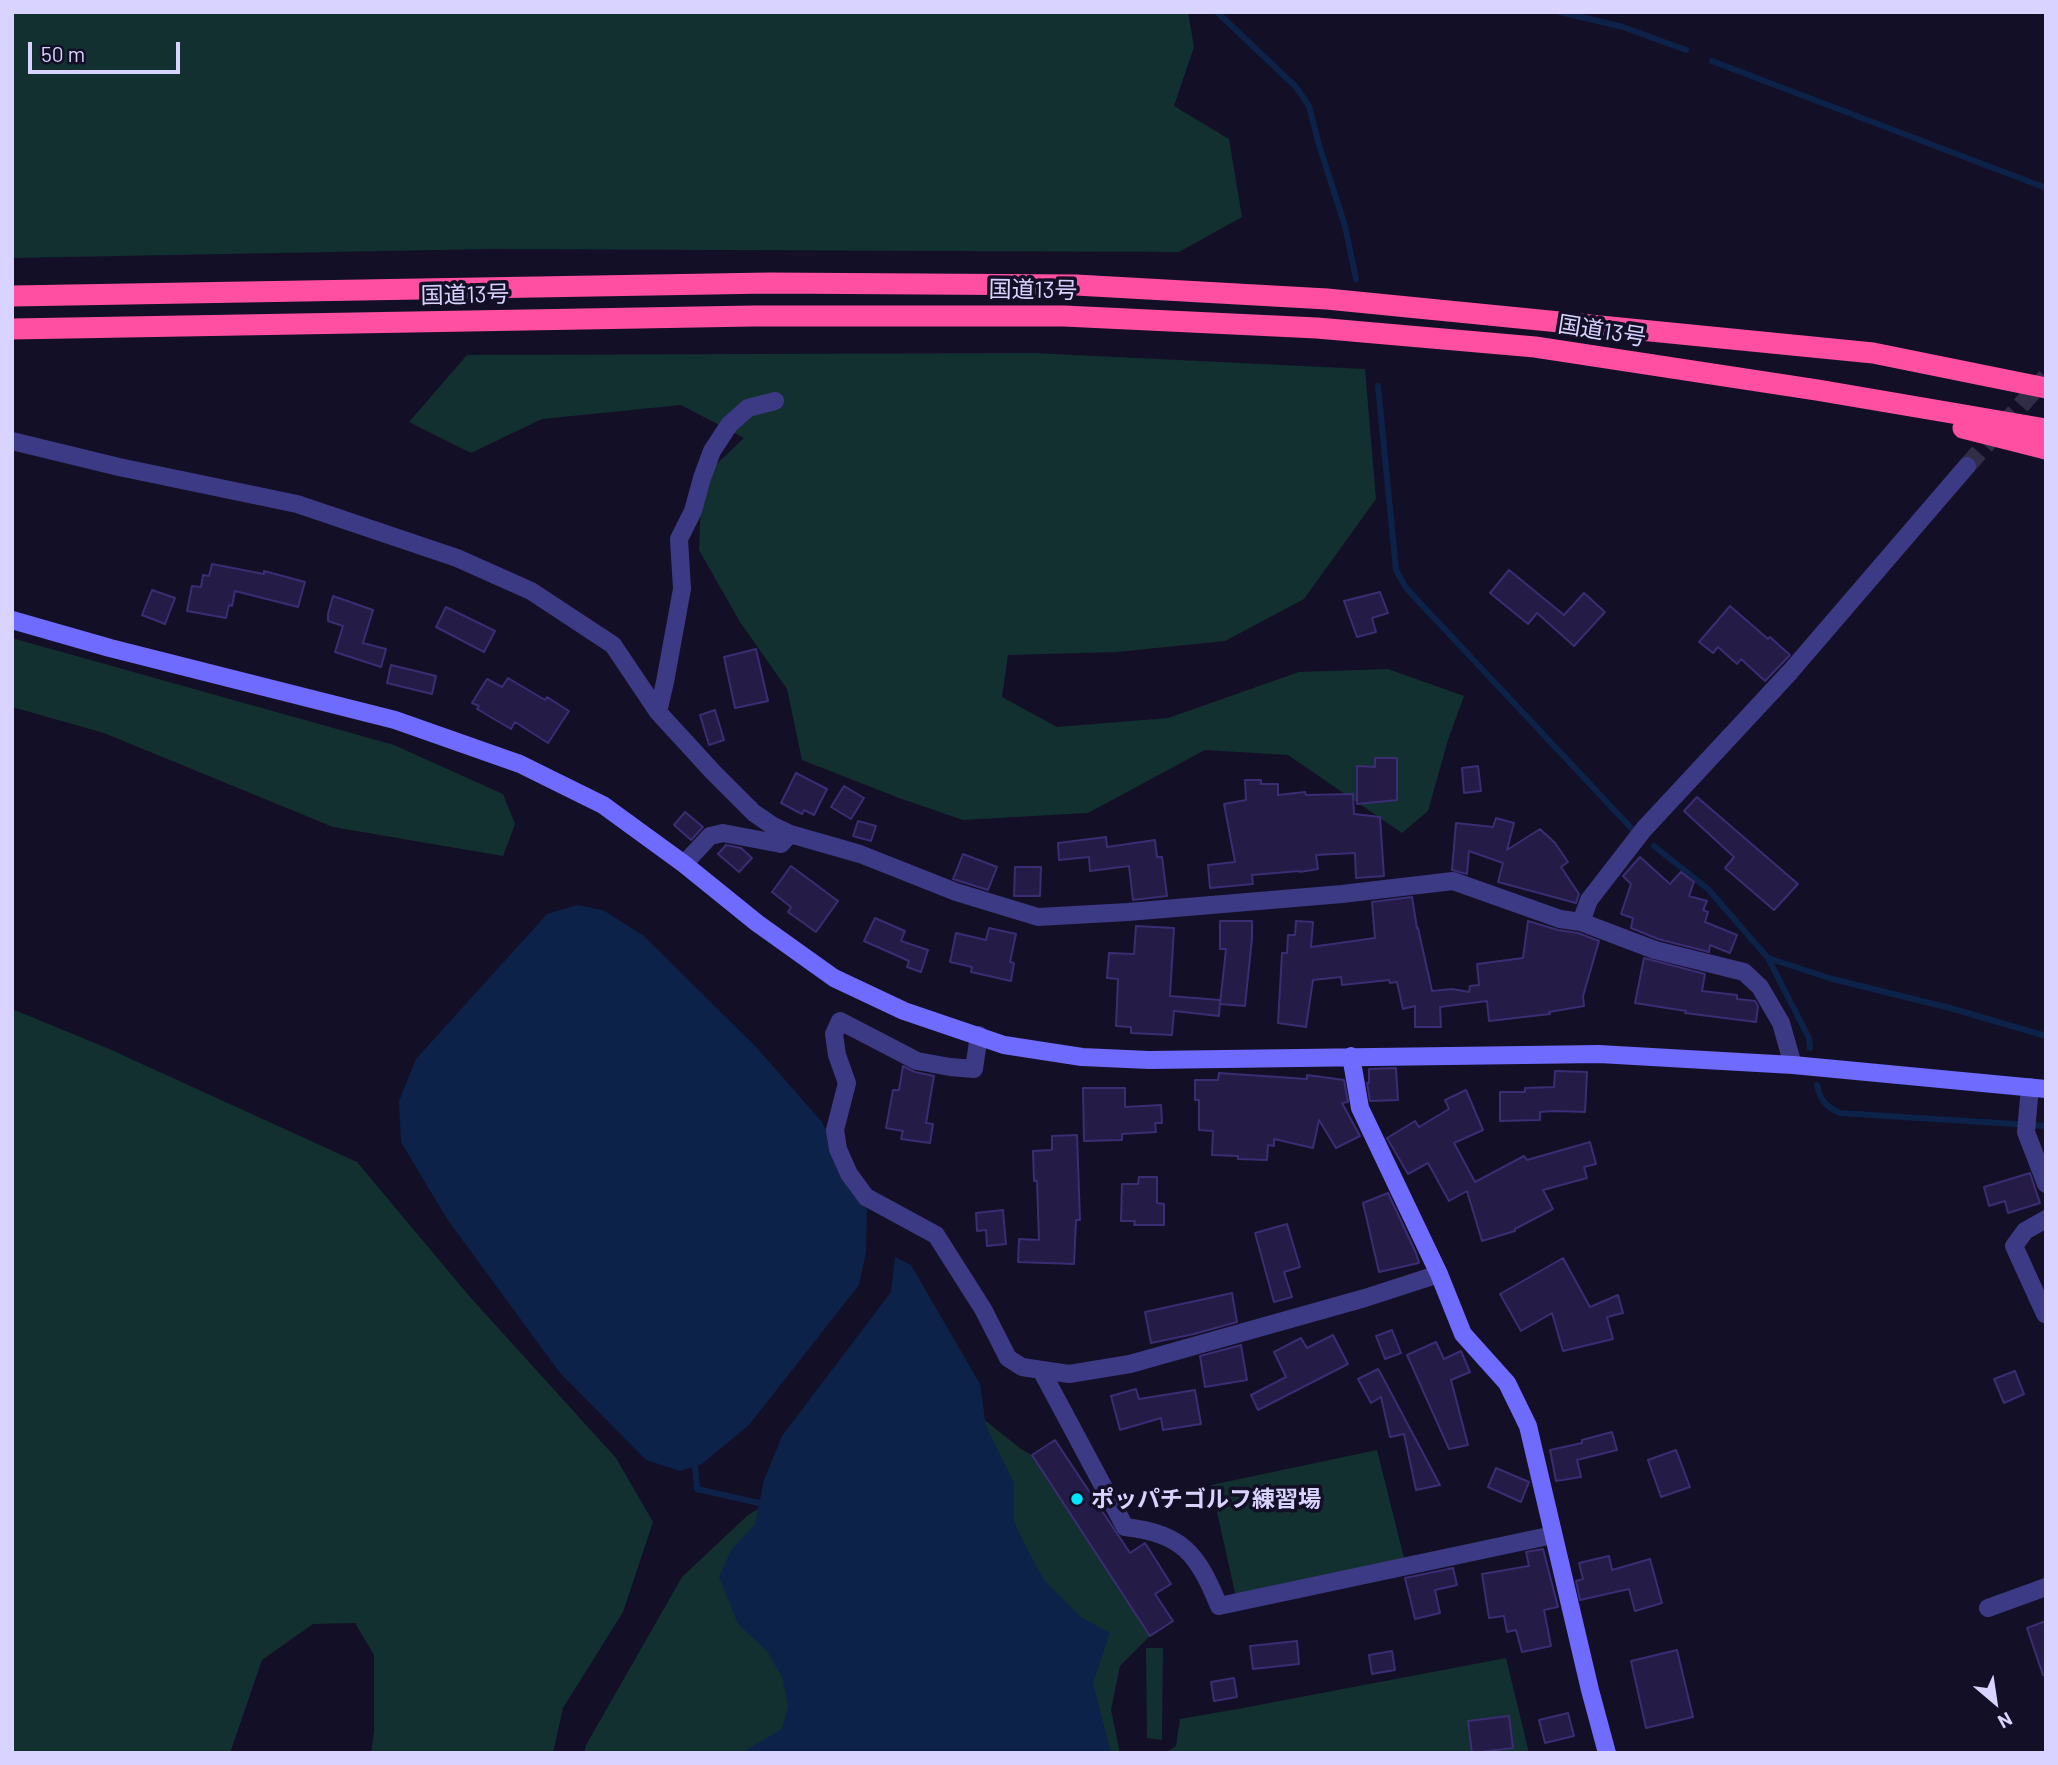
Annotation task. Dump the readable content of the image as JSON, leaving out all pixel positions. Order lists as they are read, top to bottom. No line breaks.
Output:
{"streets":{"highway":["国道13号"]},"places":["ポッパチゴルフ練習場"],"scale_bar":"50 m","north":"bottom right"}
